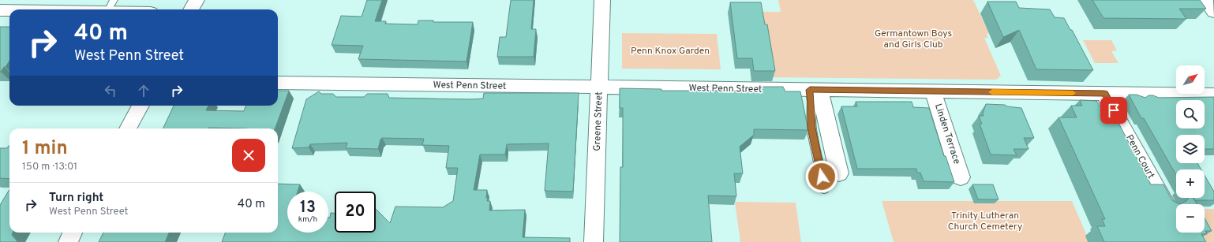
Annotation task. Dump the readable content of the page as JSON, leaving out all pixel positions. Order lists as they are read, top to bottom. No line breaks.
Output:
{"streets":{"street":["West Penn Street","Greene Street","Linden Terrace","Penn Court"]},"crossings":[["West Penn Street","Greene Street"],["West Penn Street","Linden Terrace"],["West Penn Street","Penn Court"]],"parks":["Germantown Boys and Girls Club","Penn Knox Garden","Trinity Lutheran Church Cemetery"],"north":"top right","page":{"turn":["40 m","West Penn Street"],"map_buttons":["+","−"],"heading":["1 min","150 m · 13:01"],"list":[{"name":"Turn right","note":"West Penn Street","value":"40 m"}],"speed":"13 km/h","limit":"20"}}
